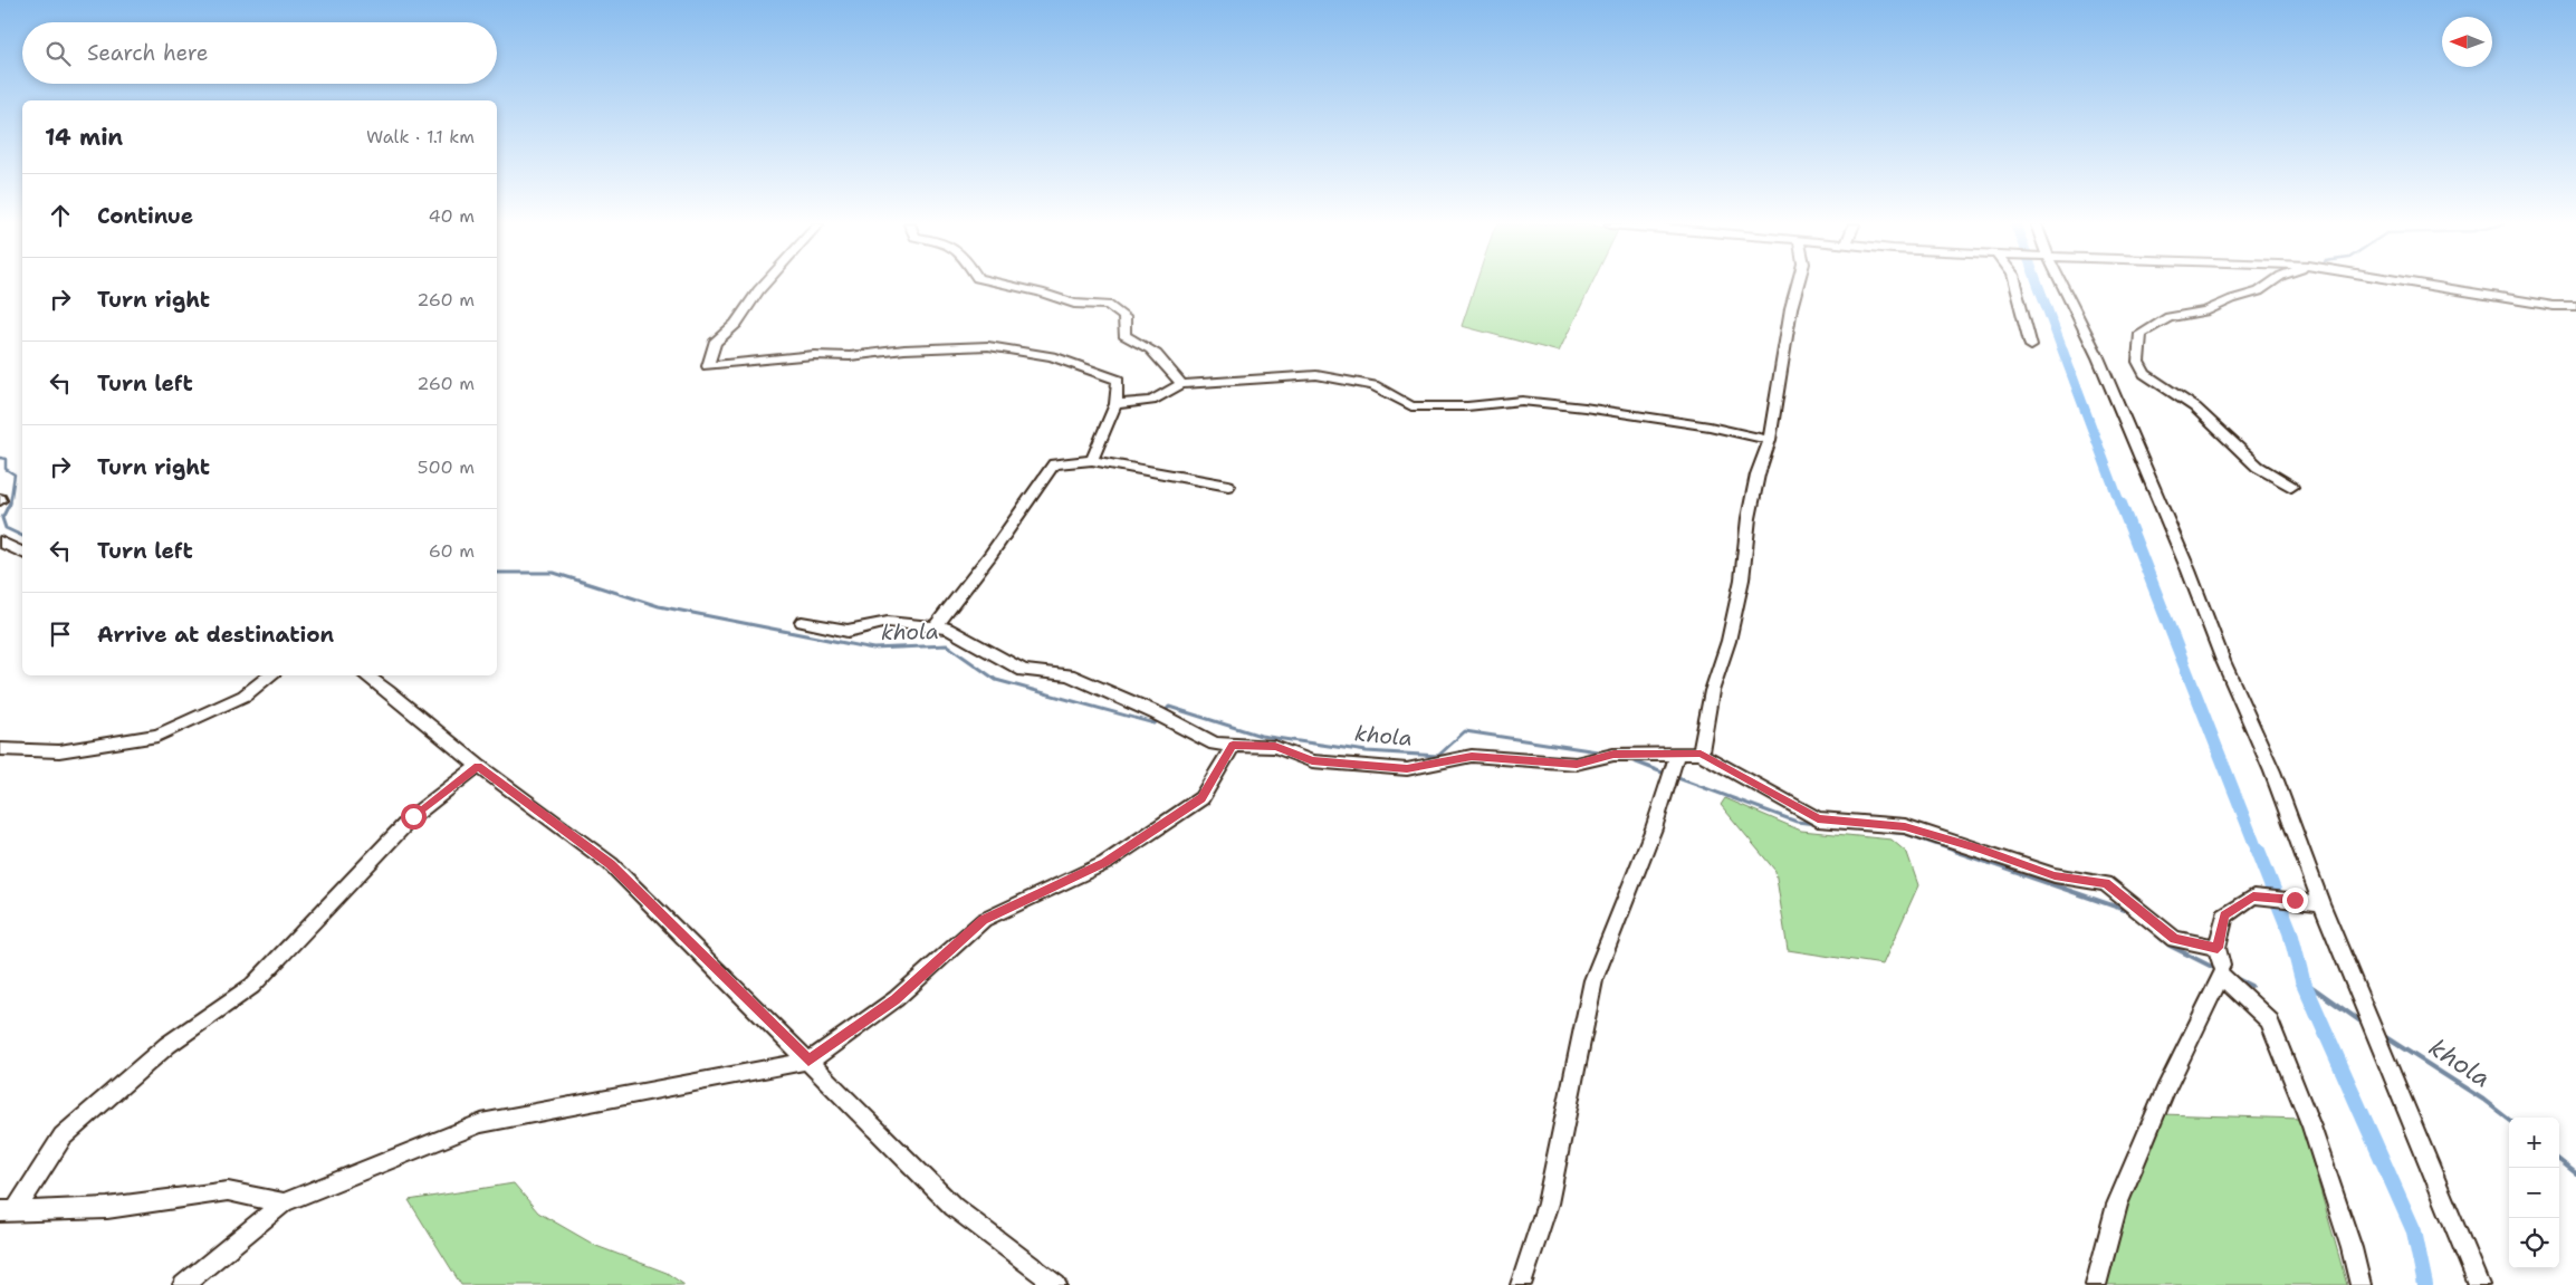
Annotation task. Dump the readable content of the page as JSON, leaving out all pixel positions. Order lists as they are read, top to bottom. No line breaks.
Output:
{"water":["khola"],"north":"left","page":{"search":"Search here","heading":["14 min","Walk · 1.1 km"],"list":[["Continue","40 m"],["Turn right","260 m"],["Turn left","260 m"],["Turn right","500 m"],["Turn left","60 m"],"Arrive at destination"],"map_buttons":["+","−"]}}
